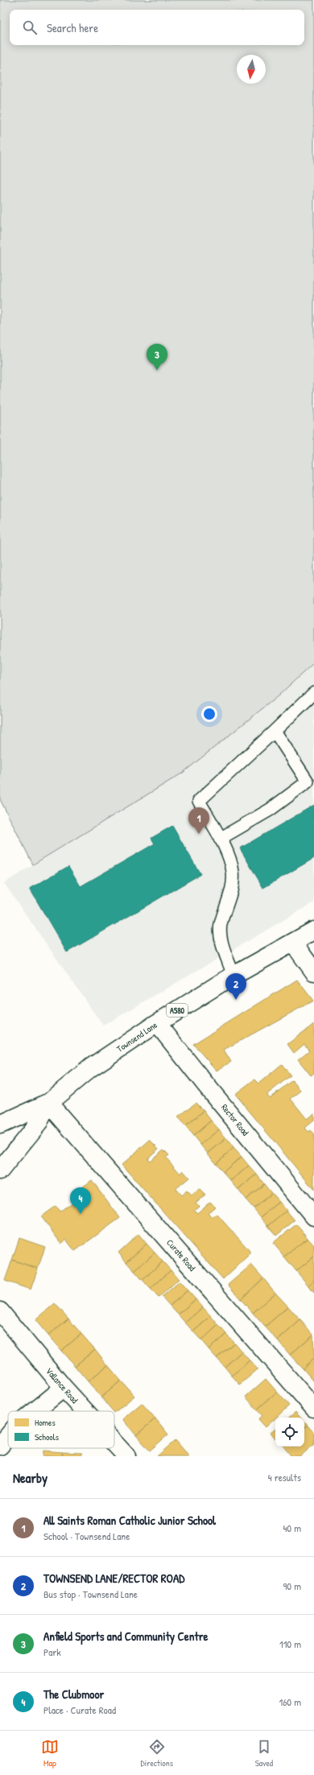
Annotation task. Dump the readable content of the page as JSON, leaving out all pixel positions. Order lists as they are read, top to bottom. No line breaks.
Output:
{"streets":{"street":["A580","Townsend Lane","Rector Road","Curate Road","Vallance Road"]},"crossings":[["Townsend Lane","Rector Road"],["Townsend Lane","Curate Road"]],"legend":["Homes","Schools"],"north":"bottom","page":{"search":"Search here","pins":["3","1","2","4"],"heading":["Nearby","4 results"],"list":[{"mark":"1","name":"All Saints Roman Catholic Junior School","note":"School · Townsend Lane","value":"40 m"},{"mark":"2","name":"TOWNSEND LANE/RECTOR ROAD","note":"Bus stop · Townsend Lane","value":"90 m"},{"mark":"3","name":"Anfield Sports and Community Centre","note":"Park","value":"110 m"},{"mark":"4","name":"The Clubmoor","note":"Place · Curate Road","value":"160 m"}],"nav":["Map","Directions","Saved"]}}
